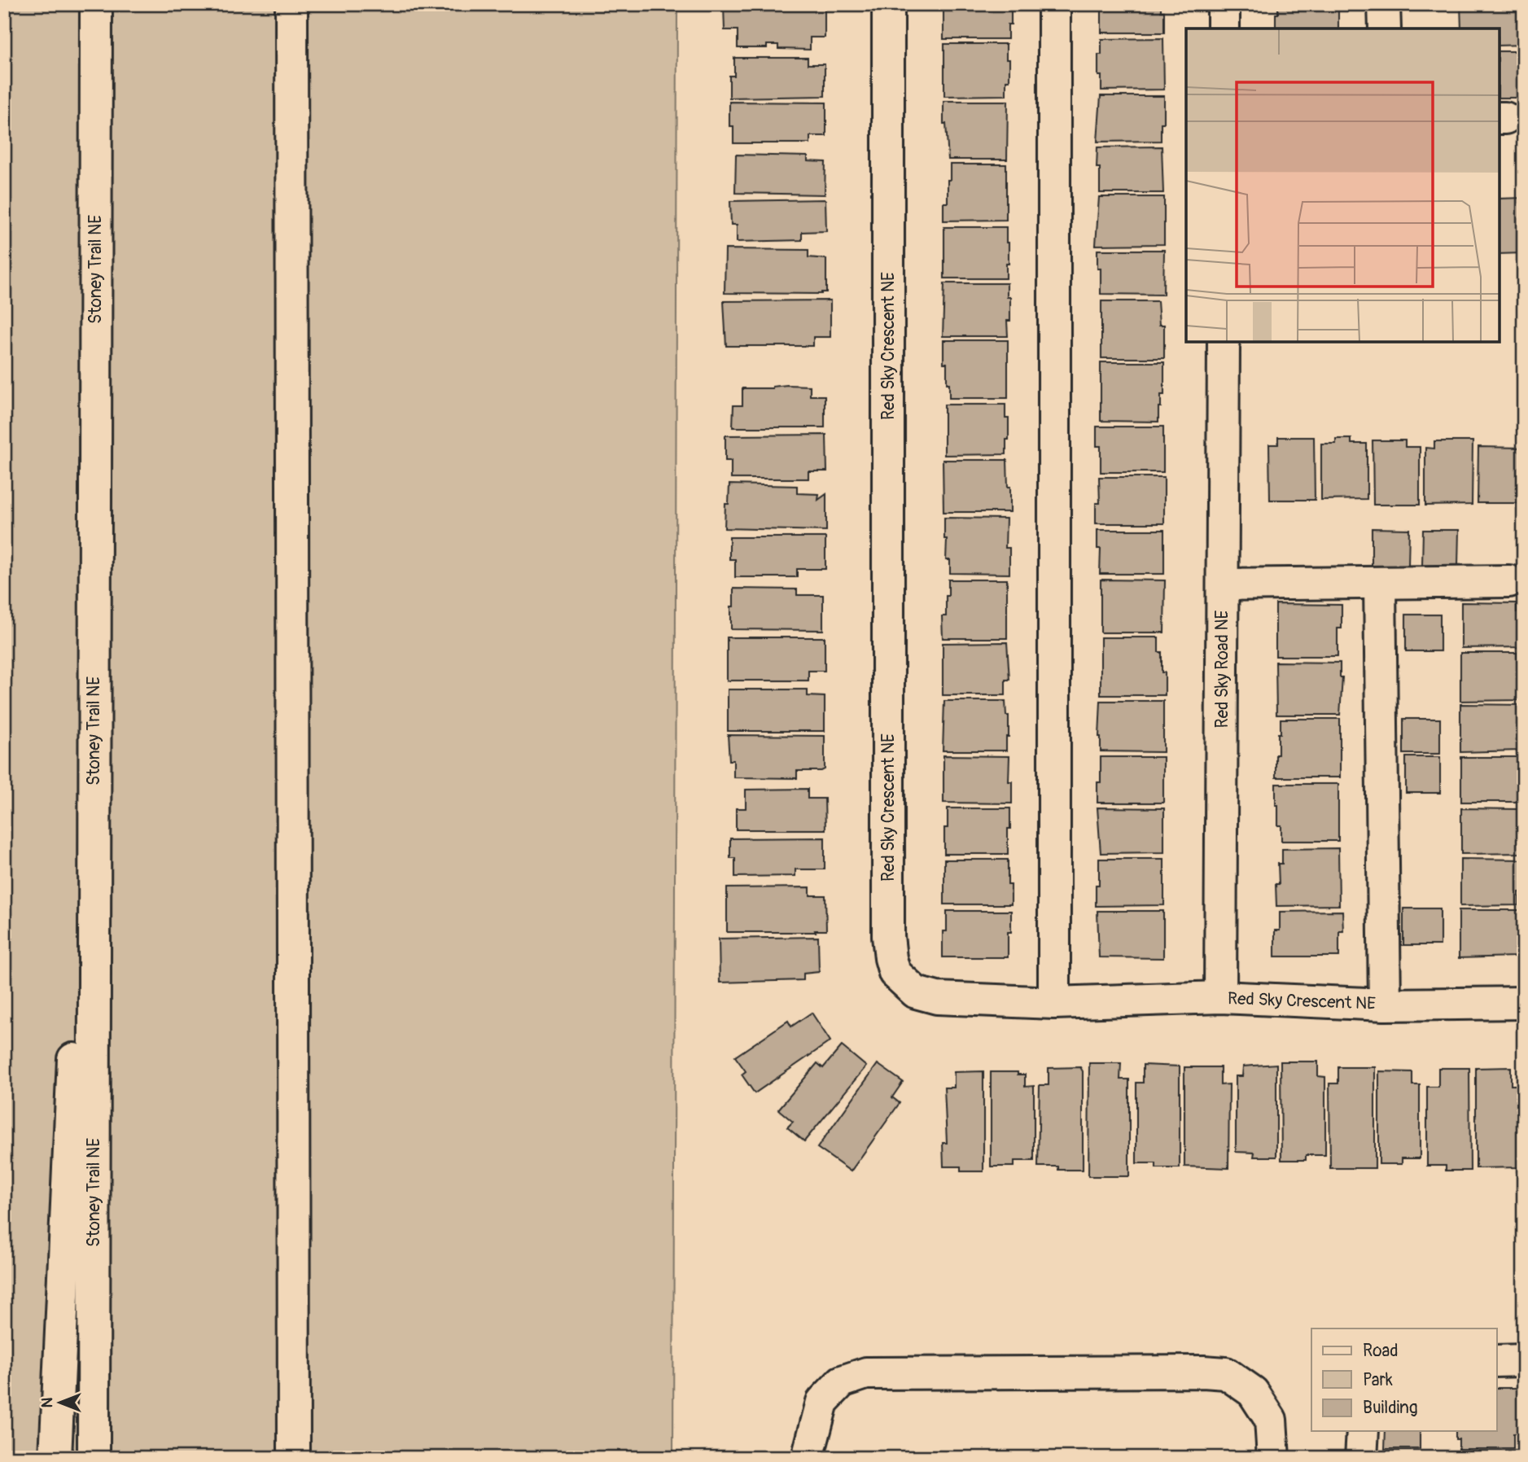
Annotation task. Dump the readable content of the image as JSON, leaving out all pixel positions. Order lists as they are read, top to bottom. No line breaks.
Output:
{"streets":{"main road":["Stoney Trail NE","Red Sky Crescent NE","Red Sky Road NE"]},"crossings":[["Red Sky Crescent NE","Red Sky Road NE"]],"legend":["Road","Park","Building"],"north":"left"}
